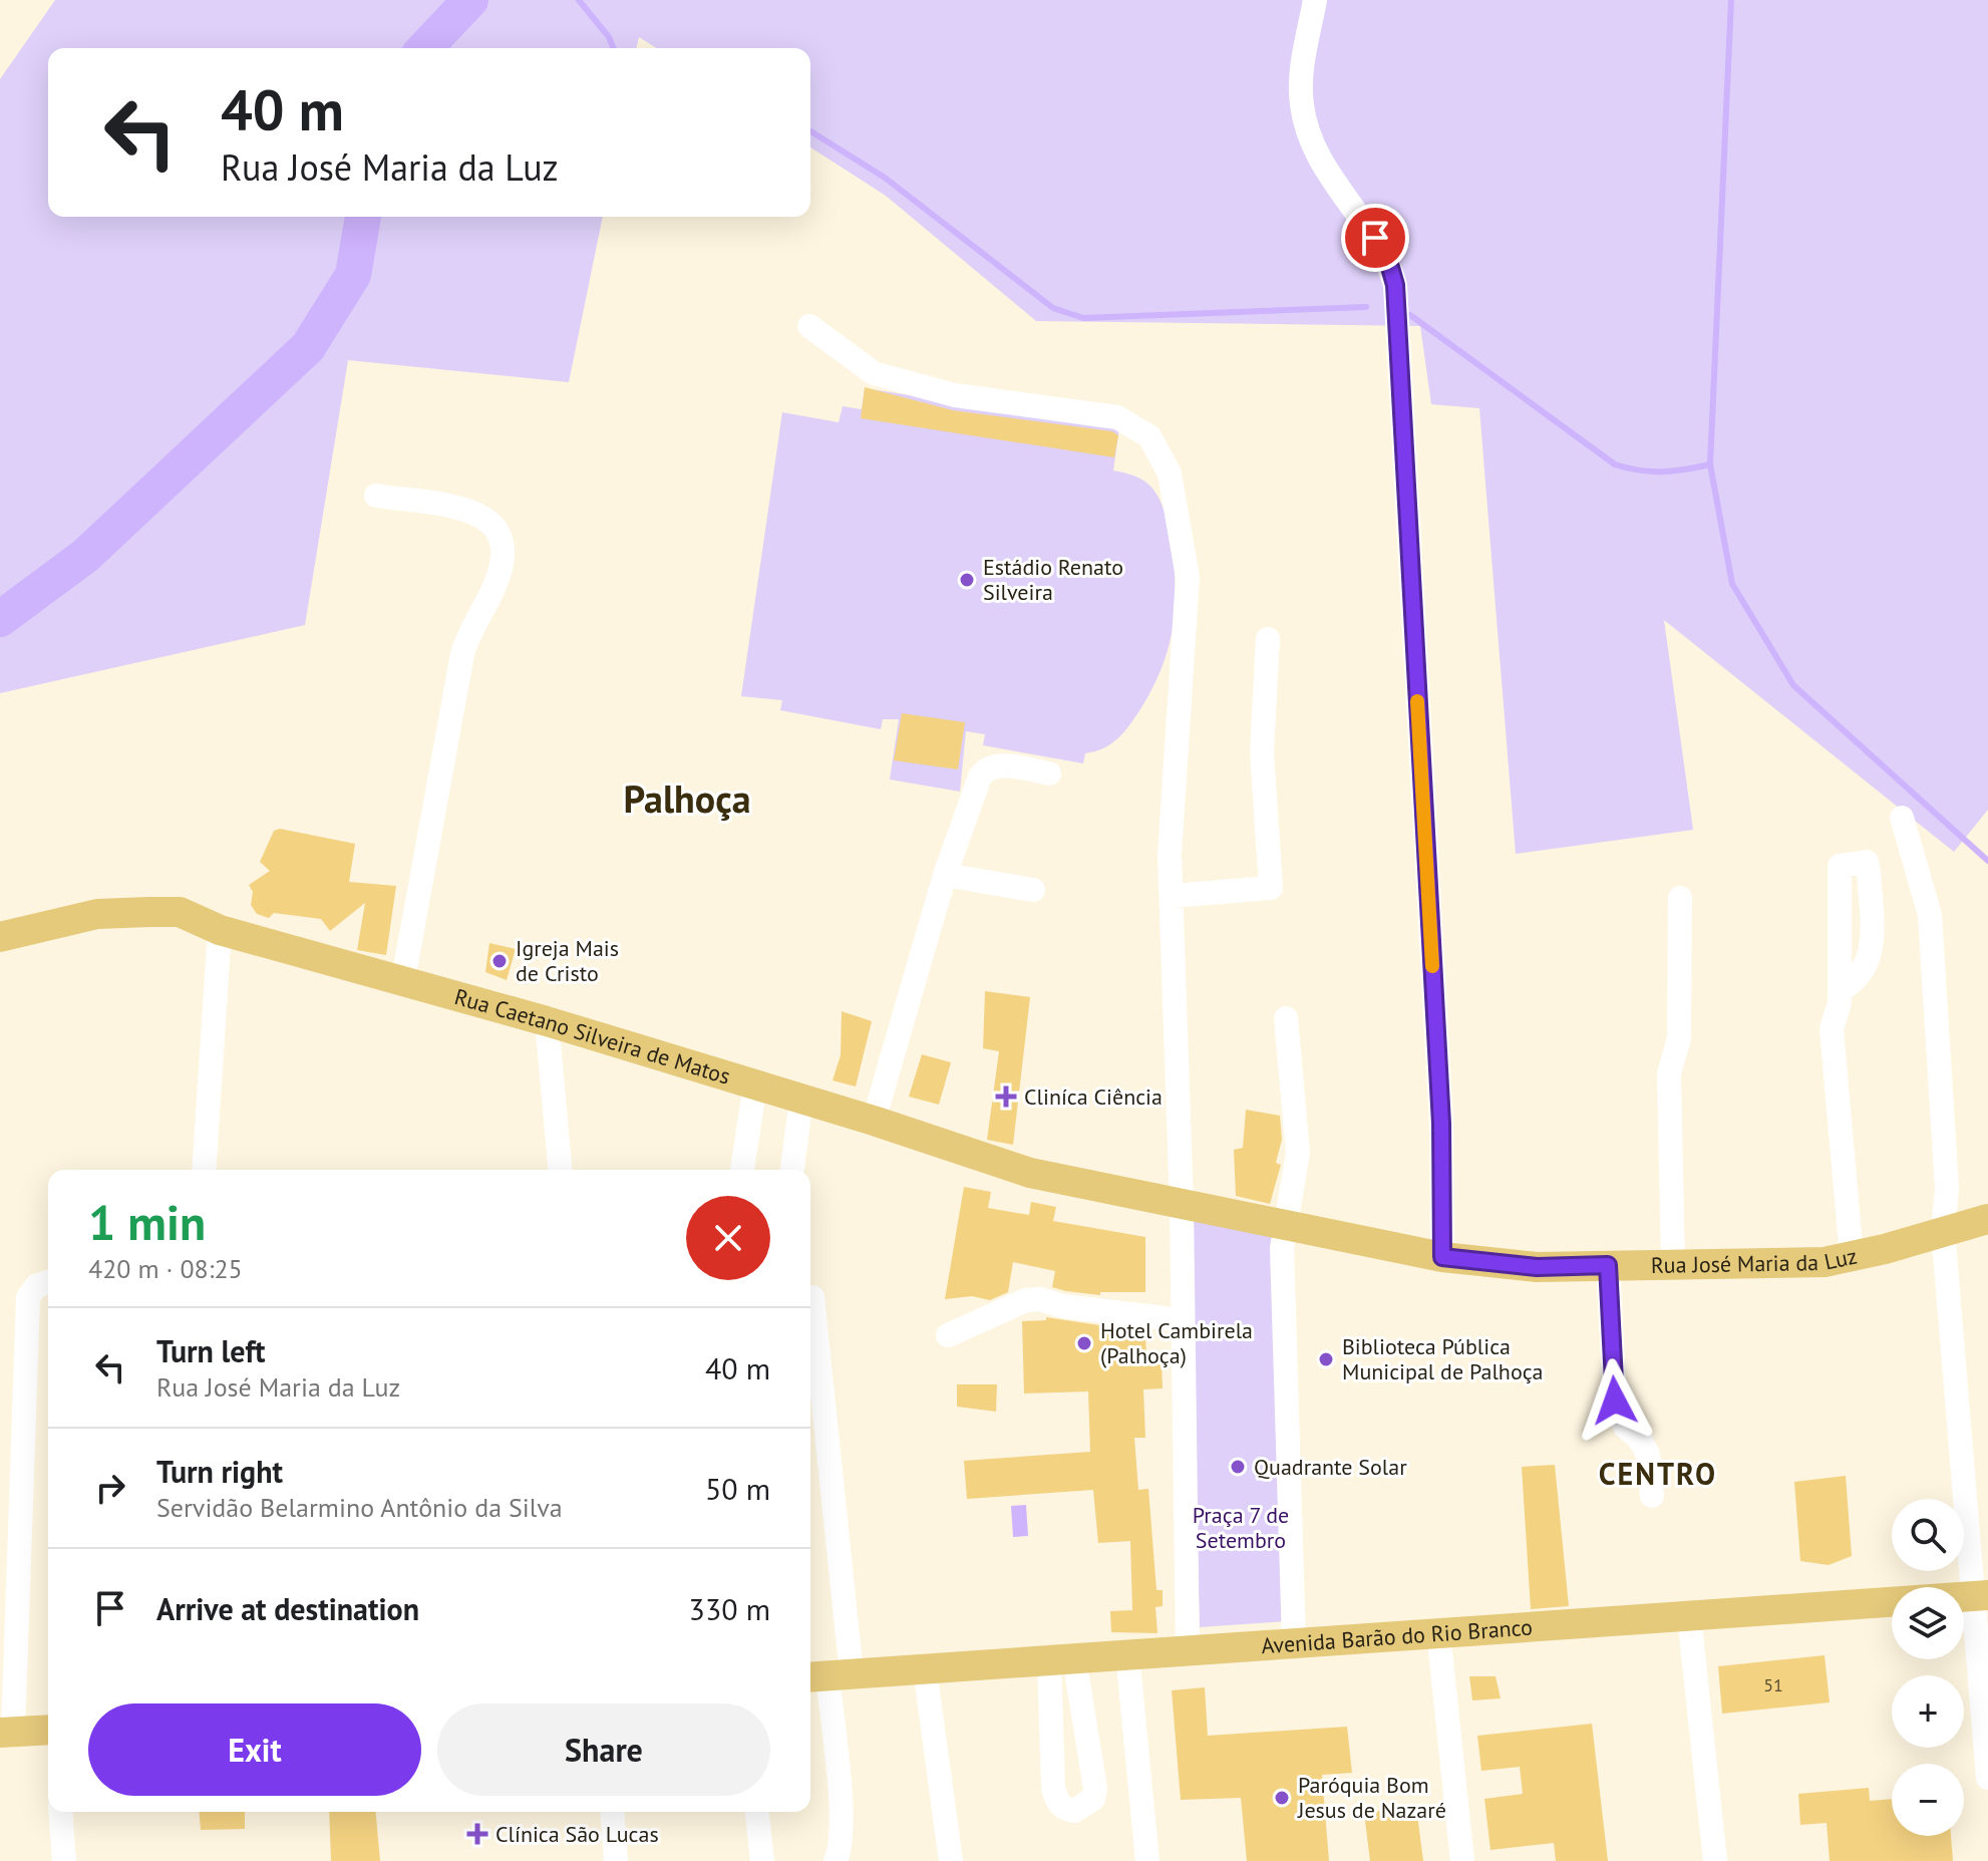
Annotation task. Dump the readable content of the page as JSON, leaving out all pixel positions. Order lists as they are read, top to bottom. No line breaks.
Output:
{"streets":{"main road":["Rua Caetano Silveira de Matos","Rua José Maria da Luz","Avenida Barão do Rio Branco"]},"crossings":[["Rua Caetano Silveira de Matos","Rua José Maria da Luz"]],"districts":["Palhoça","CENTRO"],"parks":["Praça 7 de Setembro"],"places":{"other":["Estádio Renato Silveira","Igreja Mais de Cristo","Hotel Cambirela (Palhoça)","Biblioteca Pública Municipal de Palhoça","Quadrante Solar","Paróquia Bom Jesus de Nazaré"],"health":["Cliníca Ciência","Clínica São Lucas"]},"house_numbers":["51"],"page":{"turn":["40 m","Rua José Maria da Luz"],"heading":["1 min","420 m · 08:25"],"list":[{"name":"Turn left","note":"Rua José Maria da Luz","value":"40 m"},{"name":"Turn right","note":"Servidão Belarmino Antônio da Silva","value":"50 m"},{"name":"Arrive at destination","value":"330 m"}],"map_buttons":["+","−"],"buttons":["Exit","Share"]}}
